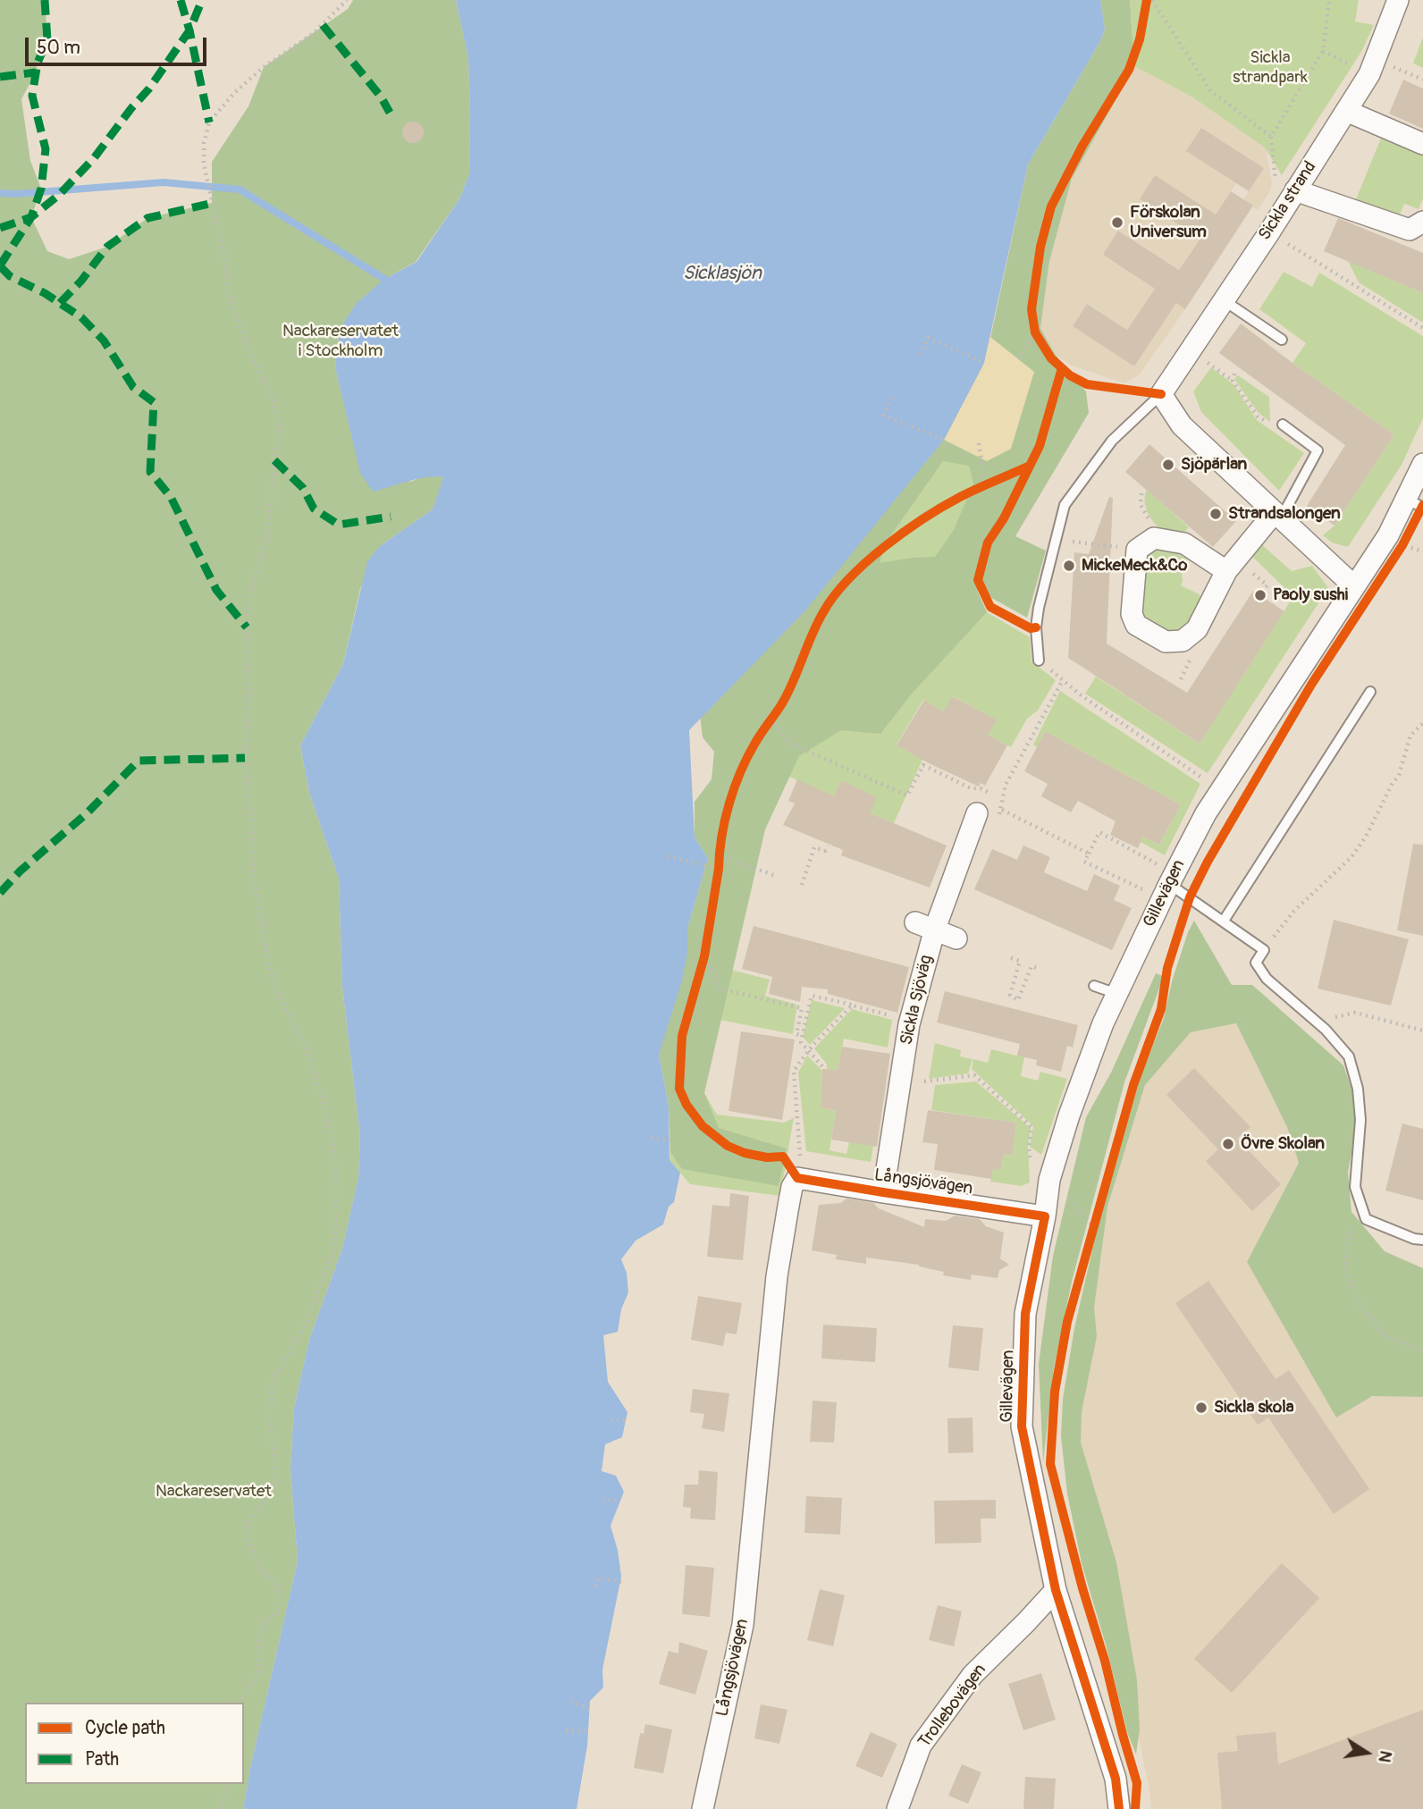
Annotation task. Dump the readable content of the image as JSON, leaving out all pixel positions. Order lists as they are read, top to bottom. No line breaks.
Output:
{"streets":{"street":["Sickla strand","Gillevägen","Sickla Sjöväg","Långsjövägen","Trollebovägen"]},"crossings":[["Gillevägen","Långsjövägen"],["Gillevägen","Trollebovägen"],["Sickla Sjöväg","Långsjövägen"]],"water":["Sicklasjön"],"parks":["Sickla strandpark","Nackareservatet i Stockholm","Nackareservatet"],"places":["Förskolan Universum","Sjöpärlan","Strandsalongen","MickeMeck&Co","Paoly sushi","Övre Skolan","Sickla skola"],"legend":["Cycle path","Path"],"scale_bar":"50 m","north":"right"}
